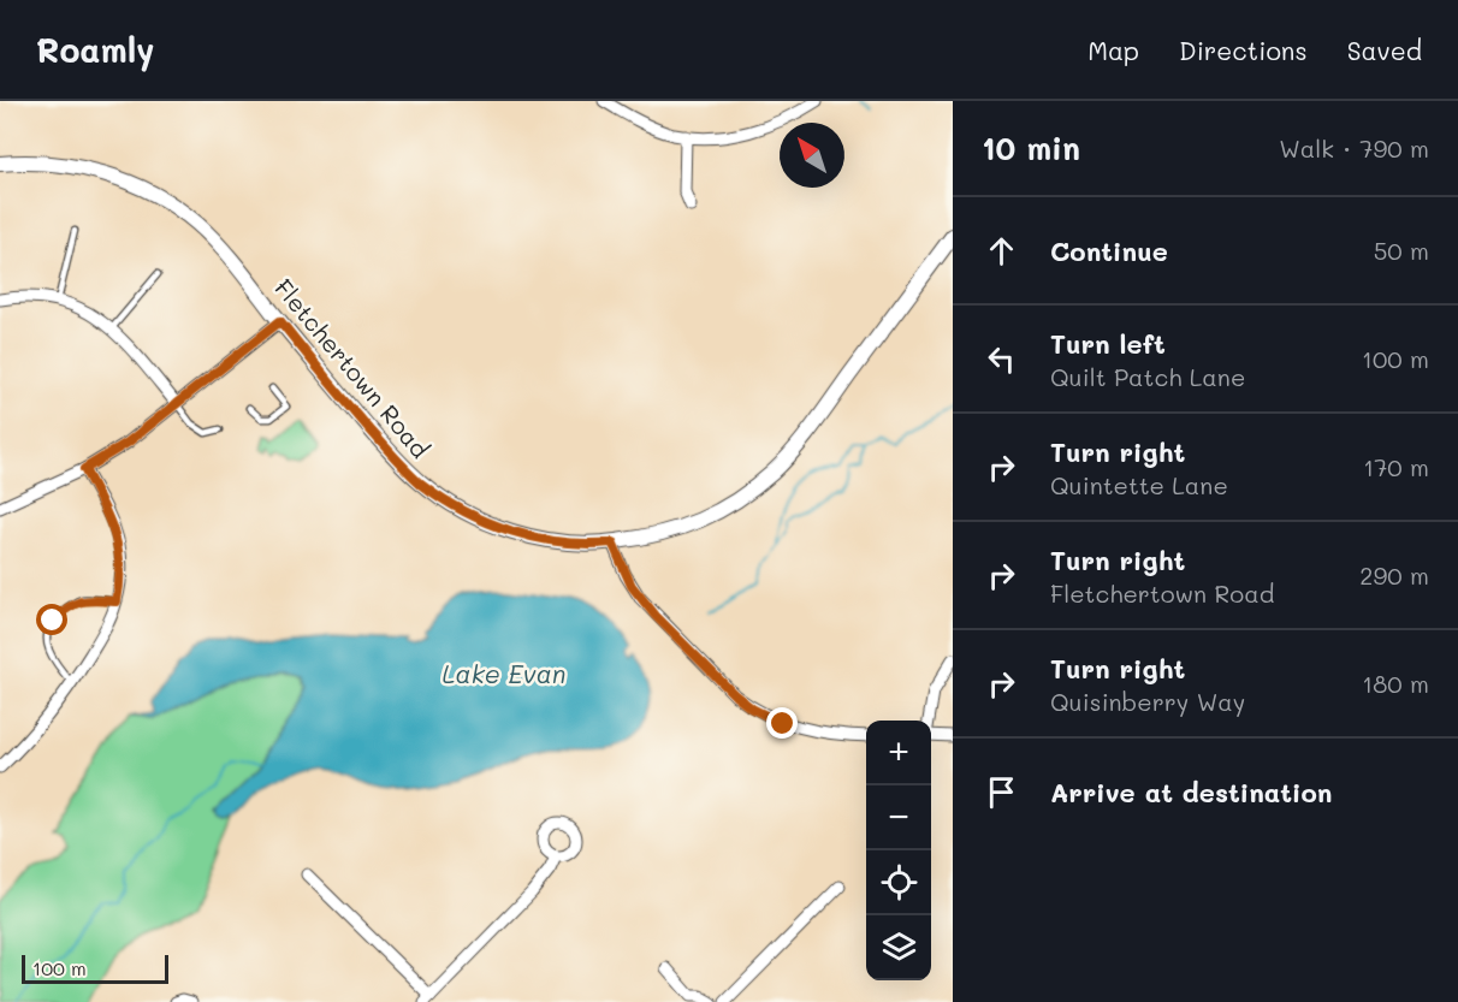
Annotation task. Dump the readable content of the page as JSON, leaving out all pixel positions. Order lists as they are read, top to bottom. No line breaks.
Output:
{"streets":{"street":["Fletchertown Road"]},"water":["Lake Evan"],"scale_bar":"100 m","north":"top left","page":{"header":"Roamly","nav":["Map","Directions","Saved"],"heading":["10 min","Walk · 790 m"],"list":[["Continue","50 m"],["Turn left","Quilt Patch Lane","100 m"],["Turn right","Quintette Lane","170 m"],["Turn right","Fletchertown Road","290 m"],["Turn right","Quisinberry Way","180 m"],"Arrive at destination"],"map_buttons":["+","−"],"scale":"100 m"}}
